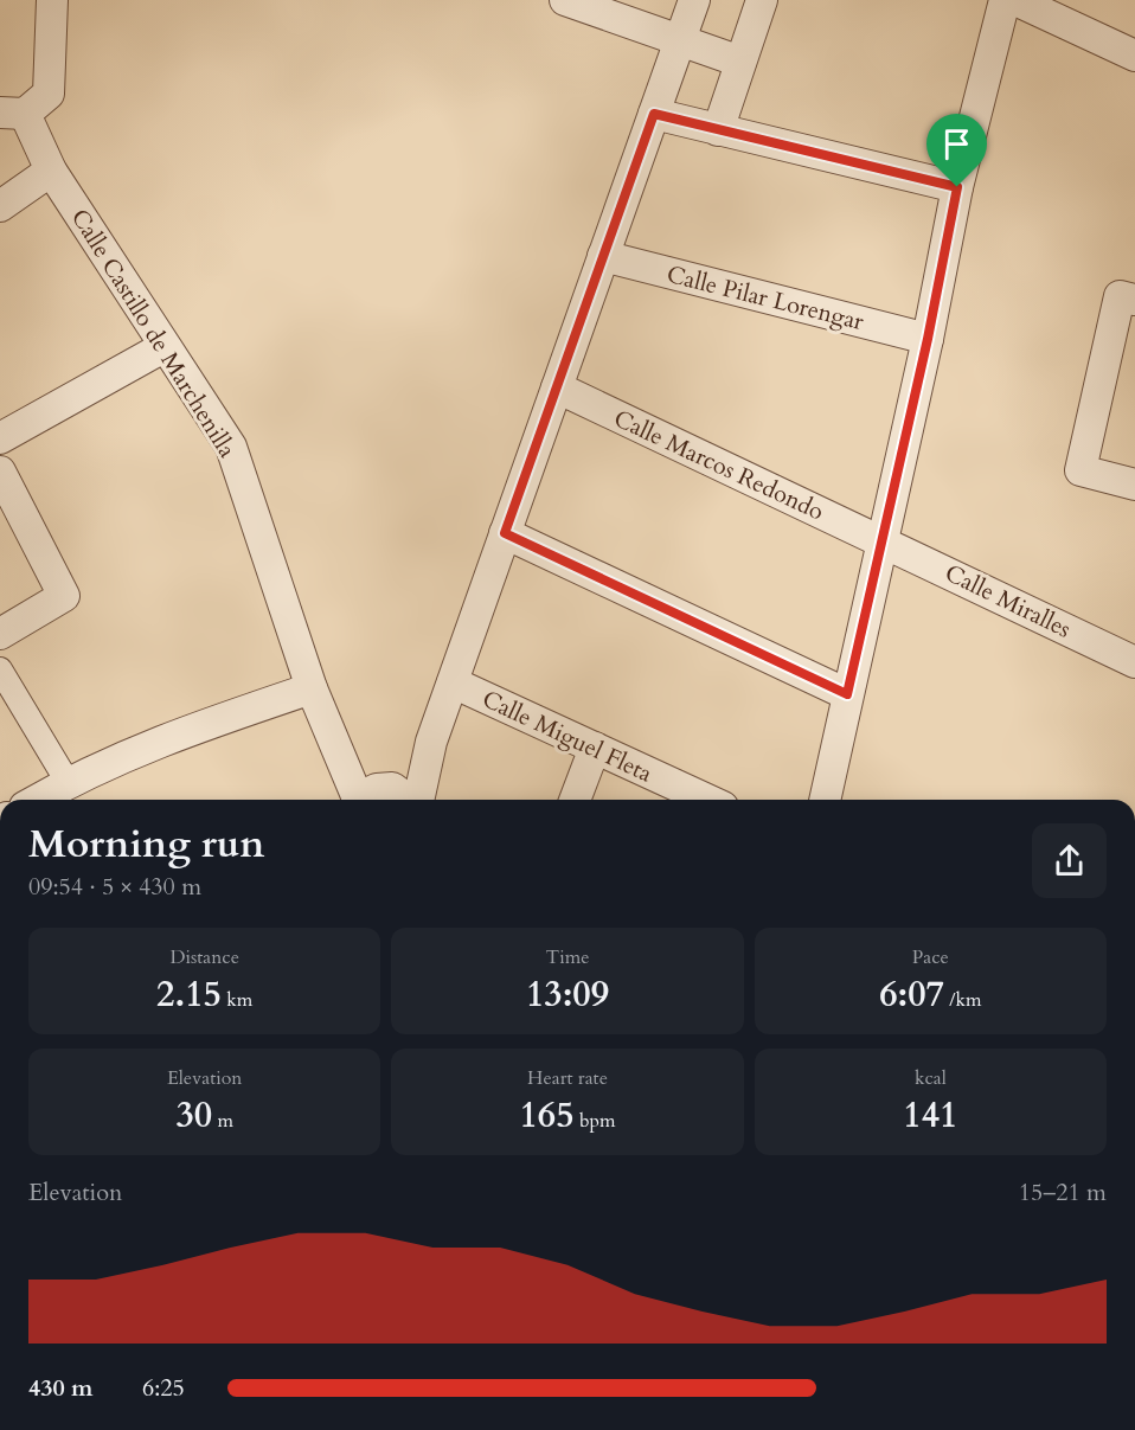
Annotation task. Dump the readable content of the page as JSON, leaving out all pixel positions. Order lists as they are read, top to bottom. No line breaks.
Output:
{"streets":{"street":["Calle Pilar Lorengar","Calle Castillo de Marchenilla","Calle Marcos Redondo","Calle Miralles","Calle Miguel Fleta"]},"crossings":[["Calle Marcos Redondo","Calle Miralles"]],"page":{"heading":["Morning run","09:54 · 5 × 430 m"],"stats":[["Distance","2.15 km"],["Time","13:09"],["Pace","6:07 /km"],["Elevation","30 m"],["Heart rate","165 bpm"],["kcal","141"]],"chart":["Elevation","15–21 m"],"list":[{"name":"430 m","note":"6:25"}]}}
